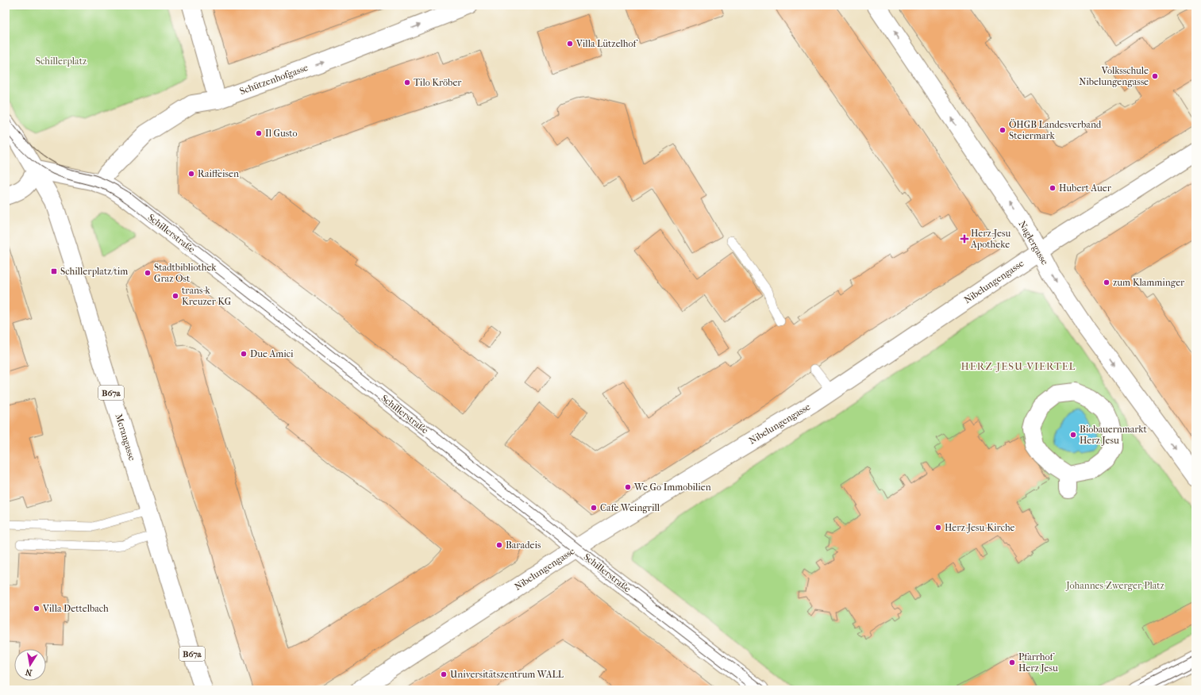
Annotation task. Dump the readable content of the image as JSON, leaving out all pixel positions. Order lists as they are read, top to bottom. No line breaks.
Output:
{"streets":{"street":["Schützenhofgasse","Schillerstraße","Naglergasse","Nibelungengasse","B67a","Merangasse"]},"crossings":[["Schützenhofgasse","Schillerstraße"],["Schillerstraße","Nibelungengasse"],["Schillerstraße","B67a"],["Schillerstraße","Merangasse"],["Naglergasse","Nibelungengasse"],["B67a","Merangasse"]],"one_way":["Schützenhofgasse"],"districts":["HERZ-JESU-VIERTEL"],"parks":["Schillerplatz","Johannes-Zwerger-Platz"],"places":{"other":["Villa Lützelhof","Volksschule Nibelungengasse","Tilo Kröber","ÖHGB Landesverband Steiermark","Il Gusto","Raiffeisen","Hubert Auer","Stadtbibliothek Graz Ost","zum Klamminger","trans-k Kreuzer KG","Due Amici","Biobauernmarkt Herz Jesu","We Go Immobilien","Cafe Weingrill","Herz-Jesu-Kirche","Baradeis","Villa Dettelbach","Pfarrhof Herz Jesu","Universitätszentrum WALL"],"health":["Herz-Jesu Apotheke"],"transit":["Schillerplatz/tim"]},"north":"bottom"}
